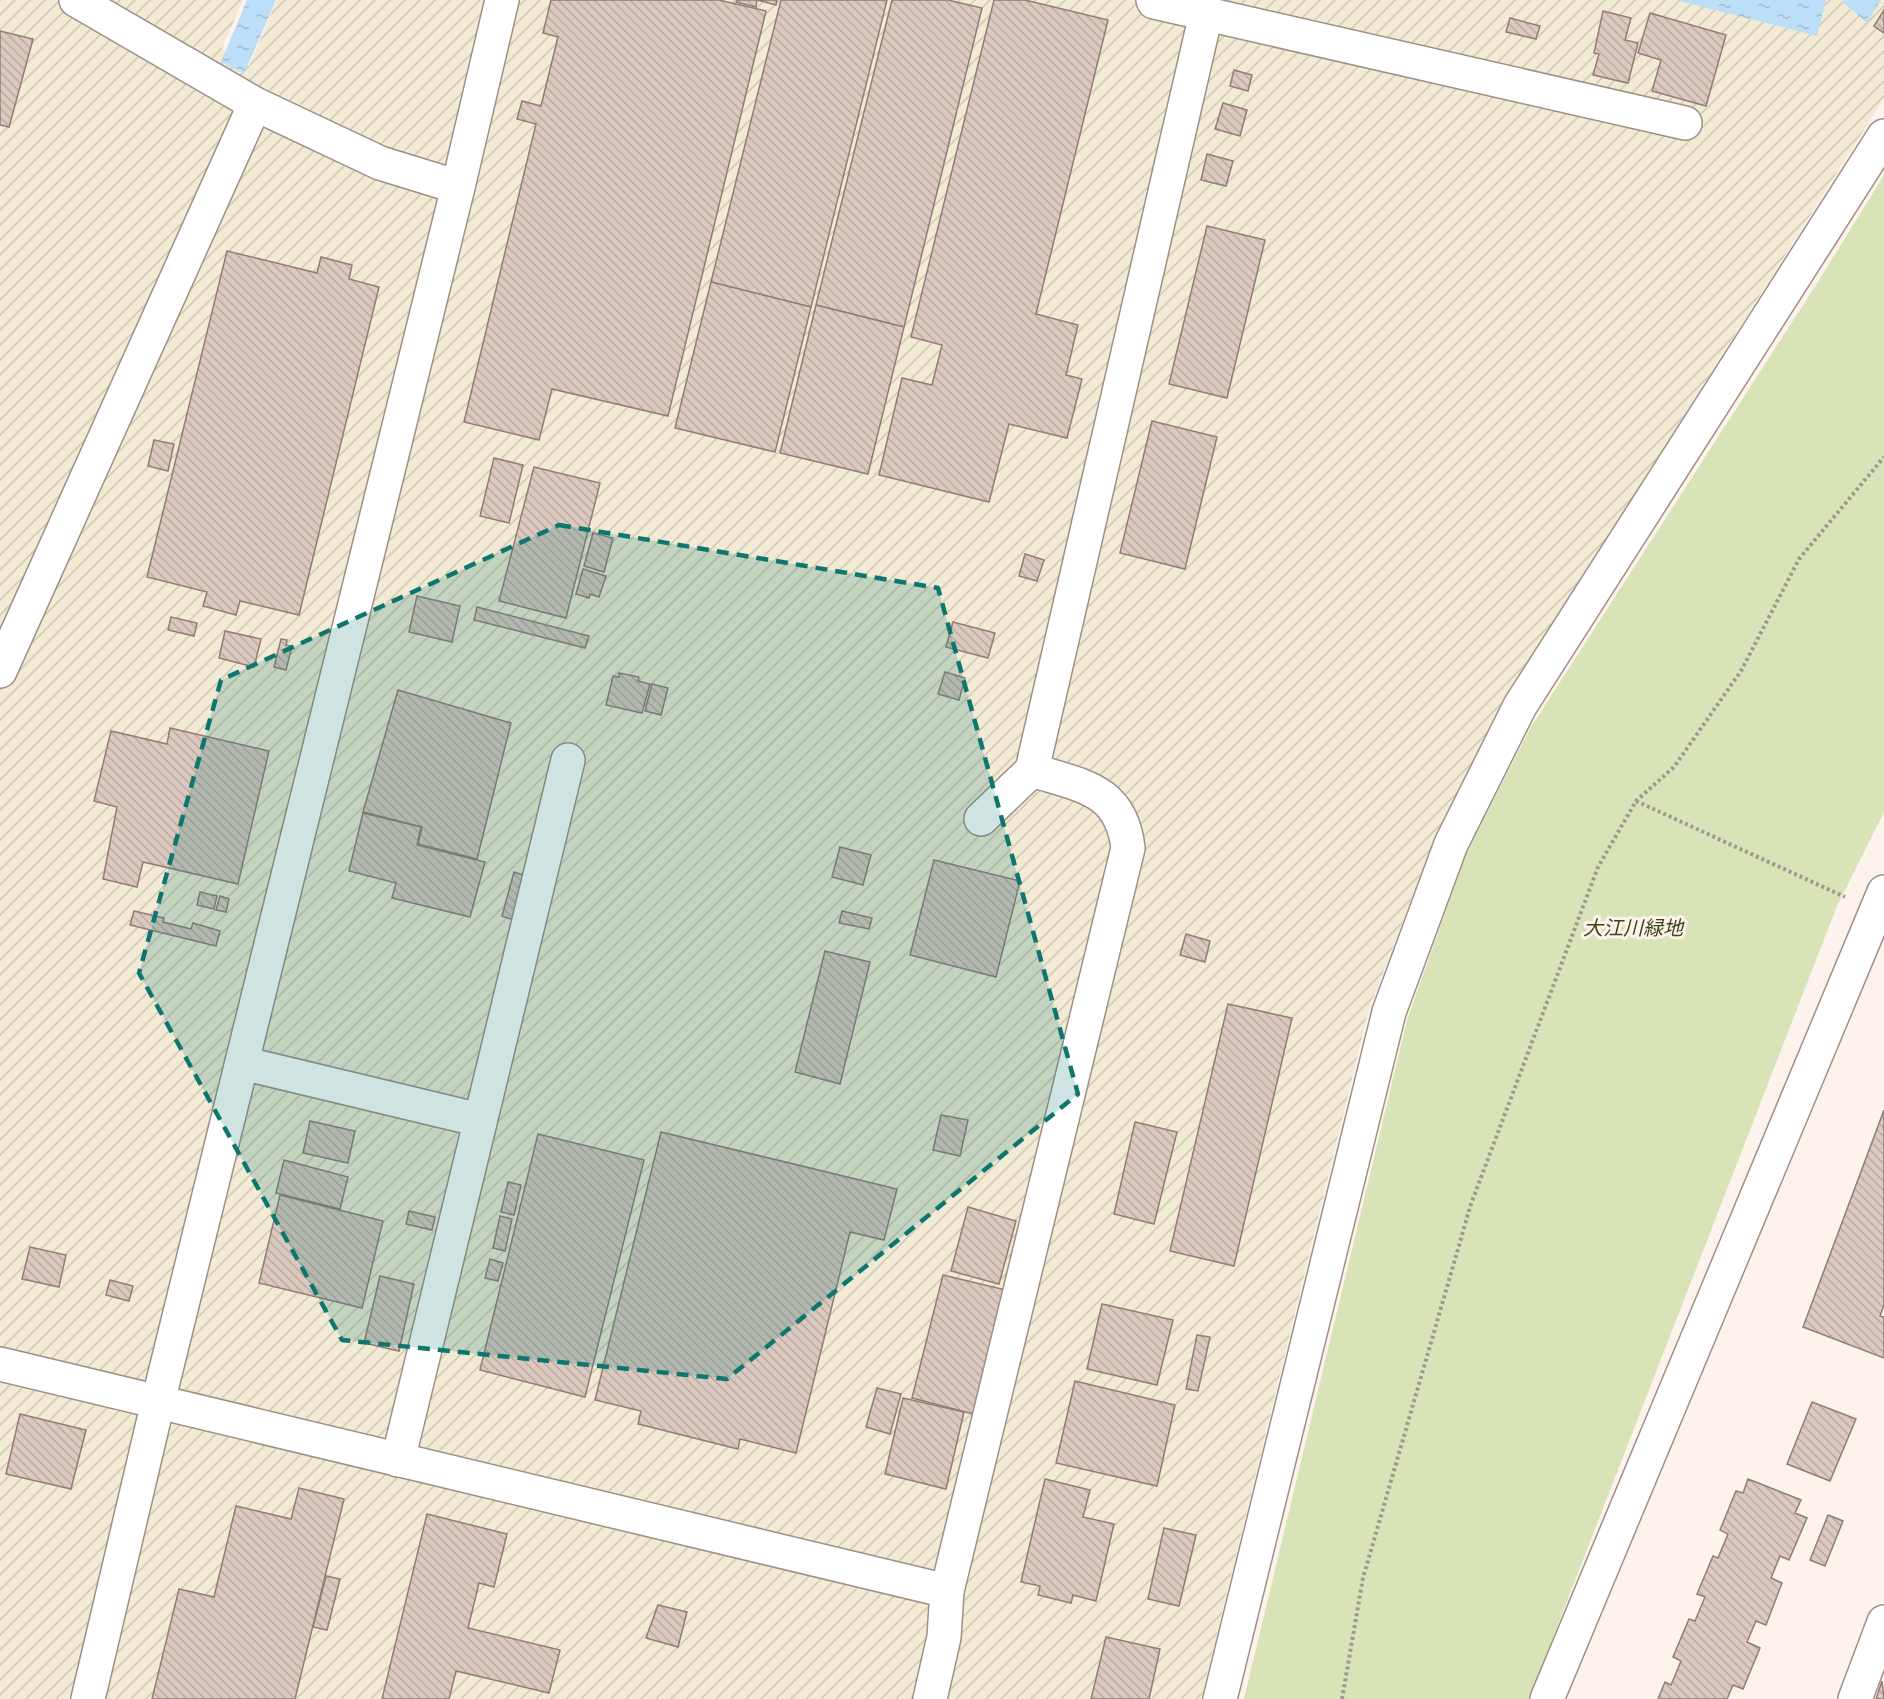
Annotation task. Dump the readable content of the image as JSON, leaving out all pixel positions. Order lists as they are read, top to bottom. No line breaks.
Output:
{"parks":["大江川緑地"]}
